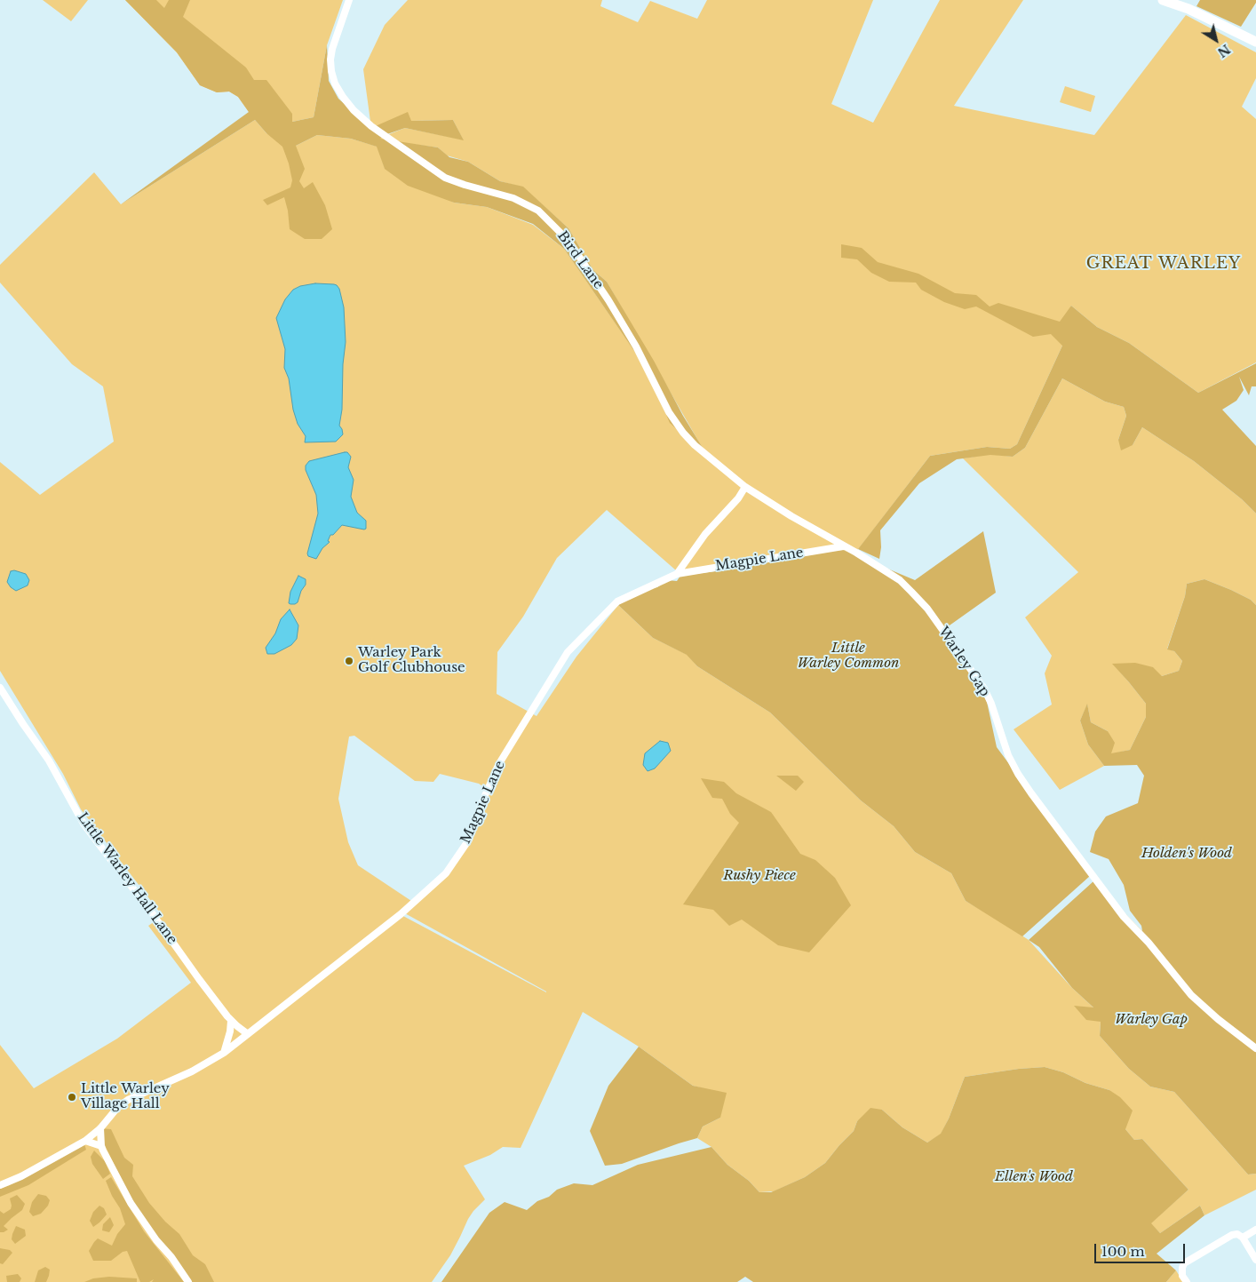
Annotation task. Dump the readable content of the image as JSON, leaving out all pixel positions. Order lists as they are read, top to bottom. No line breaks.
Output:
{"streets":{"street":["Bird Lane","Magpie Lane","Warley Gap","Little Warley Hall Lane"]},"crossings":[["Bird Lane","Magpie Lane"],["Bird Lane","Warley Gap"],["Magpie Lane","Warley Gap"],["Magpie Lane","Little Warley Hall Lane"]],"districts":["GREAT WARLEY"],"parks":["Little Warley Common","Holden's Wood","Rushy Piece","Warley Gap","Ellen's Wood"],"places":["Warley Park Golf Clubhouse","Little Warley Village Hall"],"scale_bar":"100 m","north":"bottom right"}
